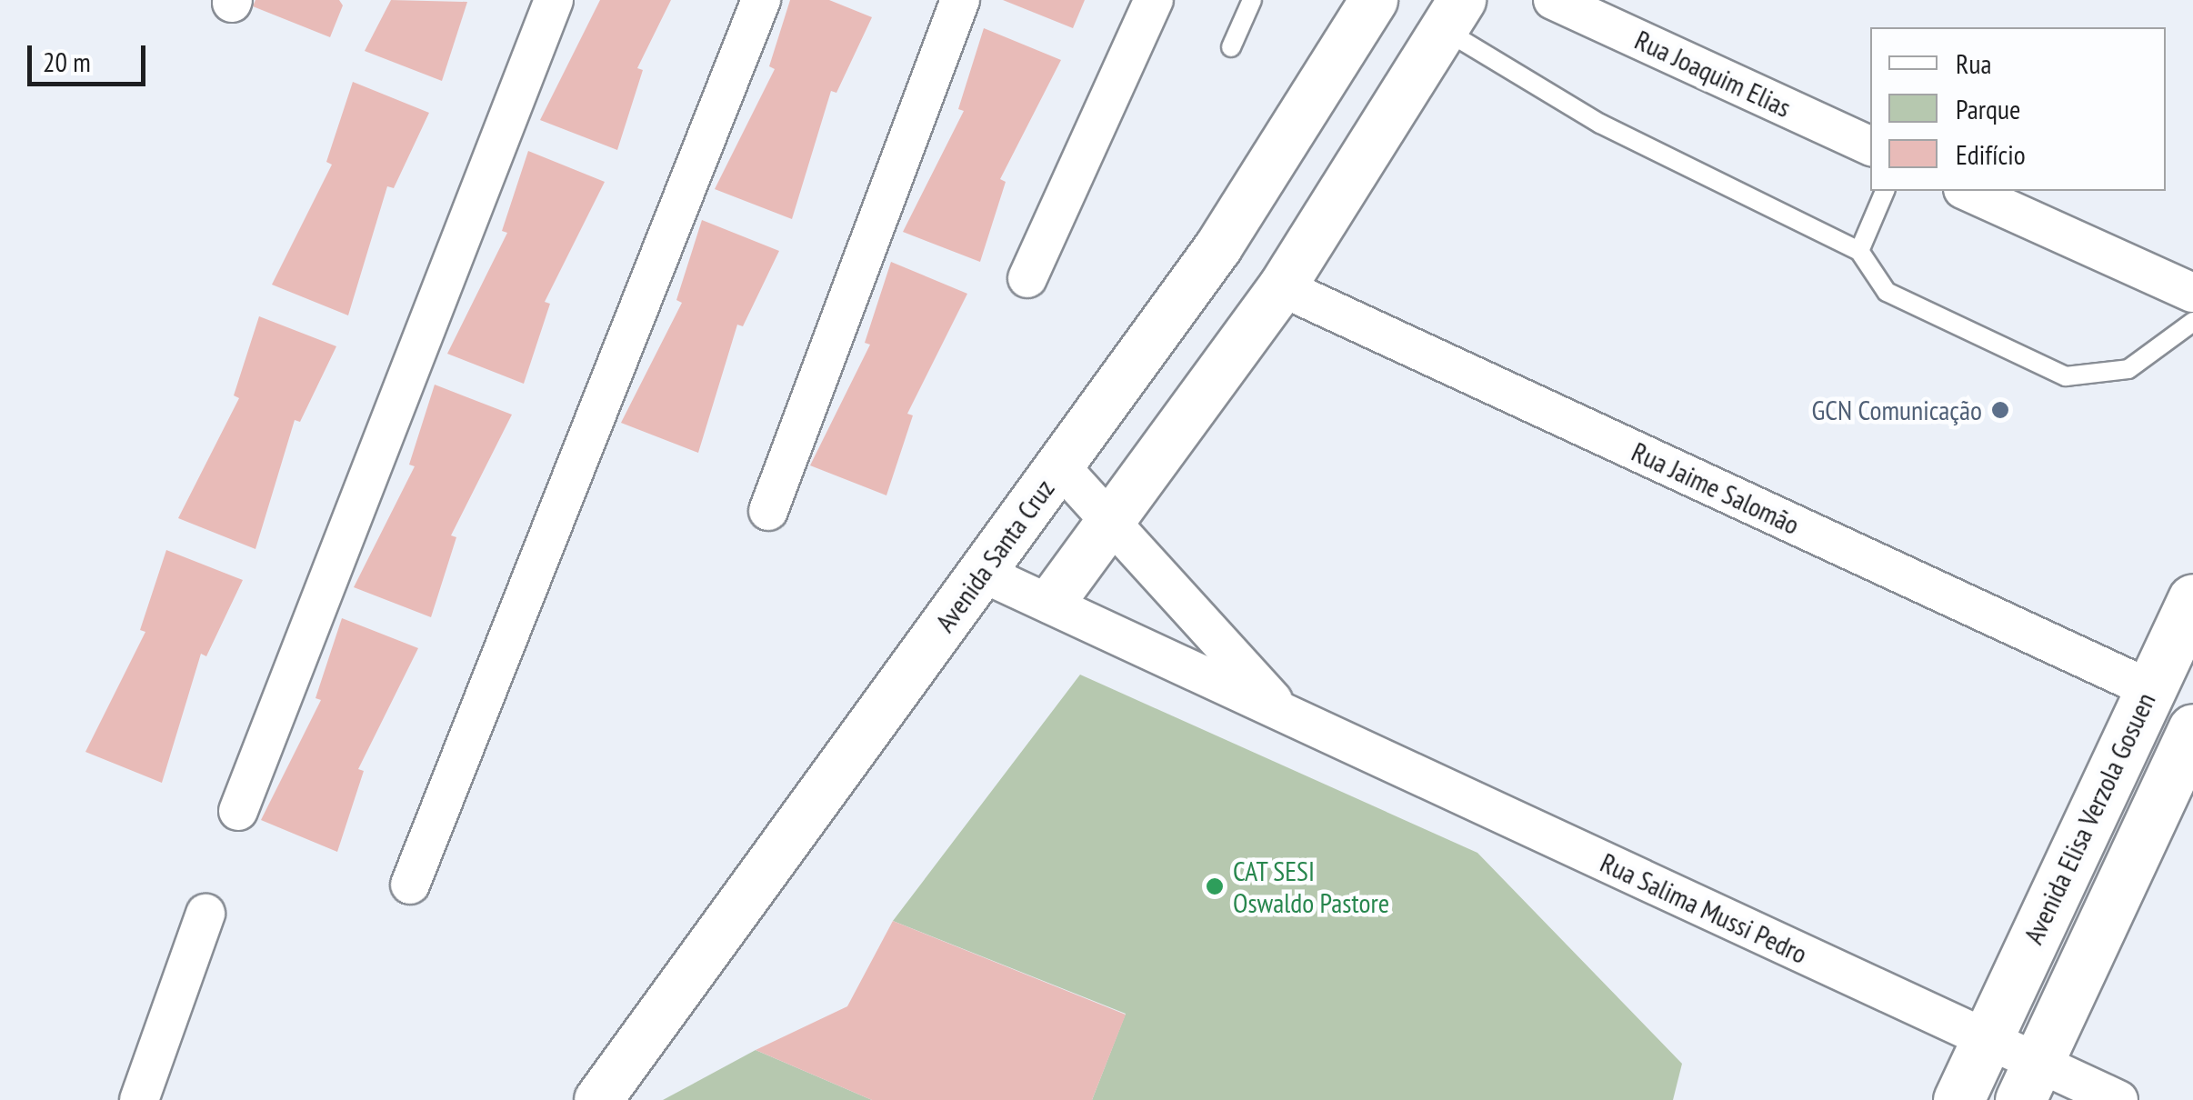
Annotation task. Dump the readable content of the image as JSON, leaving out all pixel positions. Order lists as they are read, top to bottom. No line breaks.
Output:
{"streets":{"main road":["Avenida Elisa Verzola Gosuen"],"street":["Rua Joaquim Elias","Rua Jaime Salomão","Avenida Santa Cruz","Rua Salima Mussi Pedro"]},"crossings":[["Rua Jaime Salomão","Avenida Elisa Verzola Gosuen"],["Avenida Santa Cruz","Rua Salima Mussi Pedro"],["Avenida Elisa Verzola Gosuen","Rua Salima Mussi Pedro"]],"places":["GCN Comunicação","CAT SESI Oswaldo Pastore"],"legend":["Rua","Parque","Edifício"],"scale_bar":"20 m"}
